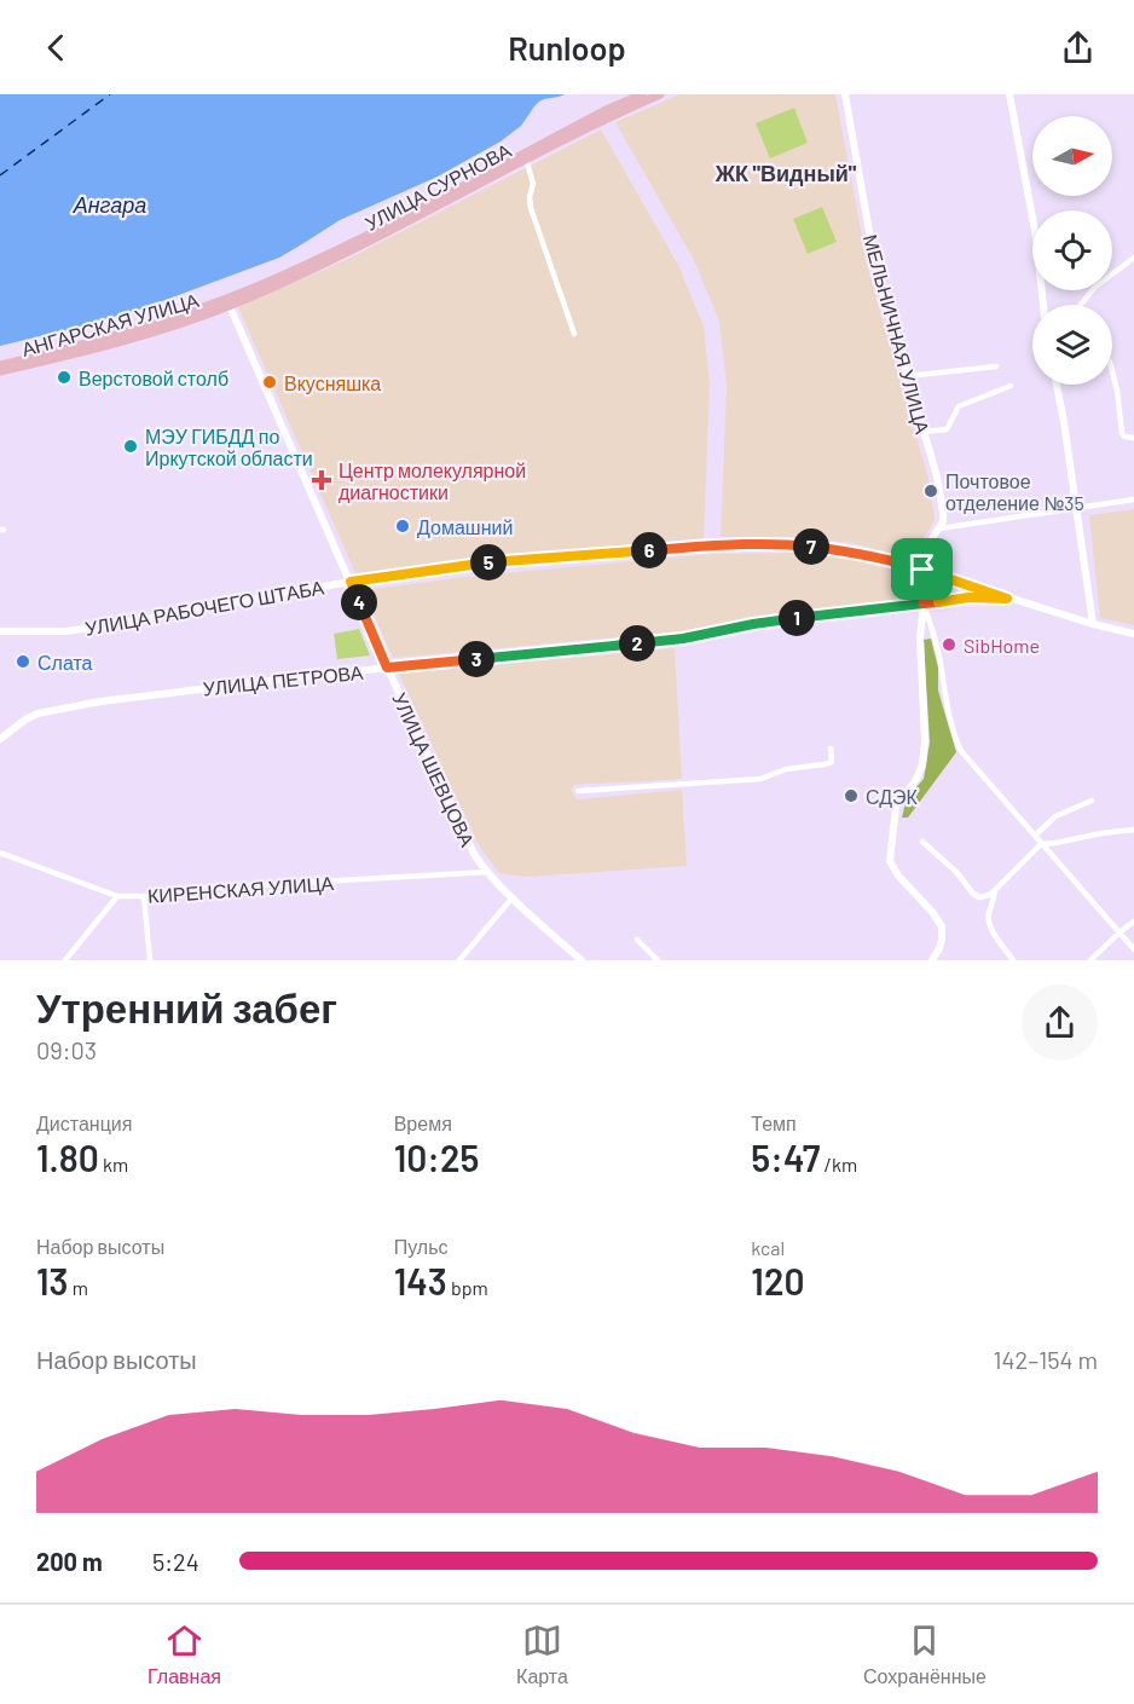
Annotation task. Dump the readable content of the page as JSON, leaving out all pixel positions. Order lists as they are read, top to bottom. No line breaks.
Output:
{"streets":{"main road":["УЛИЦА СУРНОВА","АНГАРСКАЯ УЛИЦА"],"street":["МЕЛЬНИЧНАЯ УЛИЦА","УЛИЦА РАБОЧЕГО ШТАБА","УЛИЦА ПЕТРОВА","УЛИЦА ШЕВЦОВА","КИРЕНСКАЯ УЛИЦА"]},"crossings":[["УЛИЦА СУРНОВА","АНГАРСКАЯ УЛИЦА"],["УЛИЦА СУРНОВА","УЛИЦА ШЕВЦОВА"],["АНГАРСКАЯ УЛИЦА","УЛИЦА ШЕВЦОВА"],["УЛИЦА РАБОЧЕГО ШТАБА","УЛИЦА ПЕТРОВА"],["УЛИЦА РАБОЧЕГО ШТАБА","УЛИЦА ШЕВЦОВА"],["УЛИЦА ПЕТРОВА","УЛИЦА ШЕВЦОВА"],["УЛИЦА ШЕВЦОВА","КИРЕНСКАЯ УЛИЦА"]],"districts":["ЖК \"Видный\""],"water":["Ангара"],"places":{"other":["Верстовой столб","Вкусняшка","МЭУ ГИБДД по Иркутской области","Почтовое отделение №35","Домашний","SibHome","Слата","СДЭК"],"health":["Центр молекулярной диагностики"]},"north":"right","page":{"header":"Runloop","pins":["7","6","5","4","1","2","3"],"heading":["Утренний забег","09:03"],"stats":[["Дистанция","1.80 km"],["Время","10:25"],["Темп","5:47 /km"],["Набор высоты","13 m"],["Пульс","143 bpm"],["kcal","120"]],"chart":["Набор высоты","142–154 m"],"list":[{"name":"200 m","note":"5:24"}],"tabs":["Главная","Карта","Сохранённые"]}}
